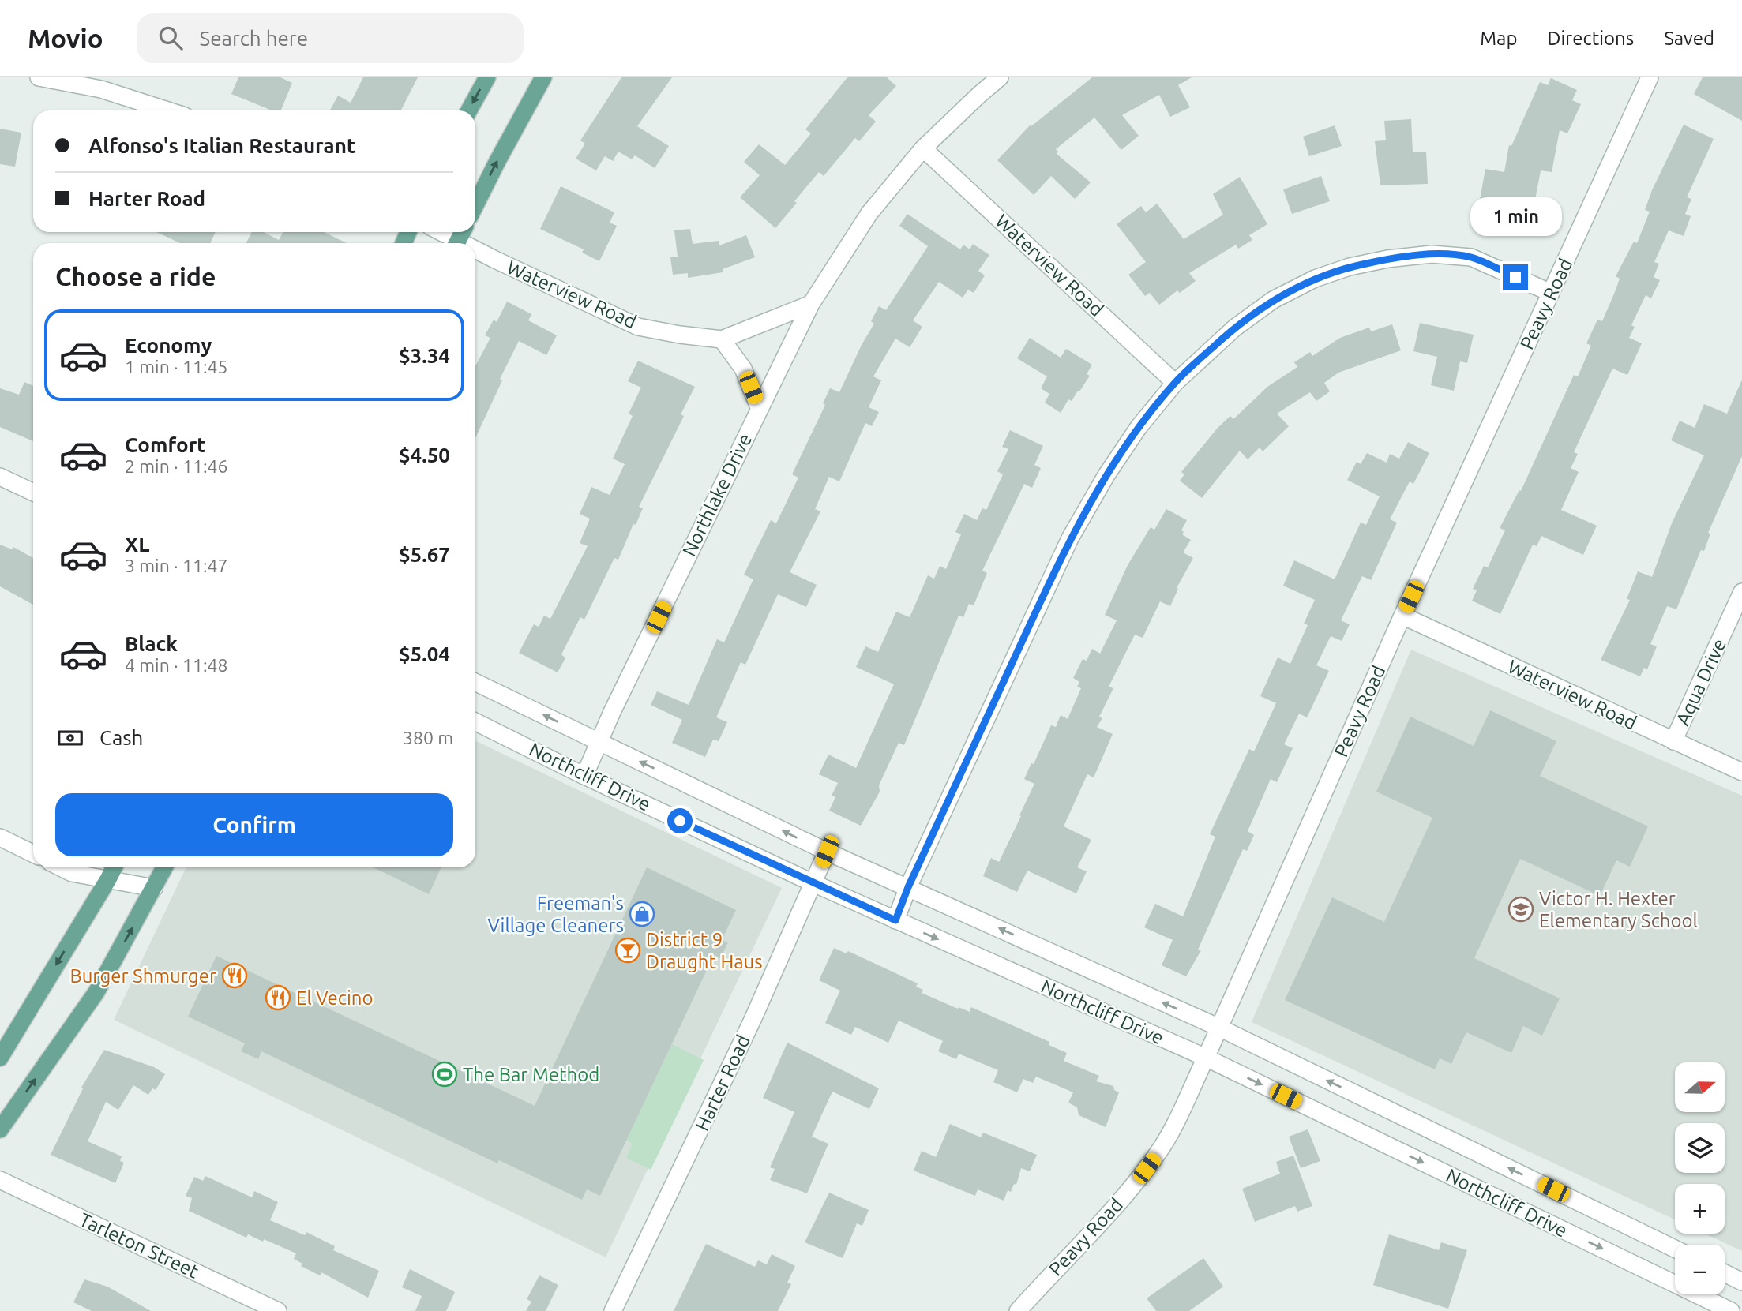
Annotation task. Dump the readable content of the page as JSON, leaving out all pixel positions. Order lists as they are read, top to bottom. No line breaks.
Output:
{"streets":{"street":["Waterview Road","Peavy Road","Northlake Drive","Aqua Drive","Northcliff Drive","Harter Road","Tarleton Street"]},"crossings":[["Waterview Road","Peavy Road"],["Waterview Road","Northlake Drive"],["Waterview Road","Aqua Drive"],["Peavy Road","Northcliff Drive"],["Northlake Drive","Northcliff Drive"],["Northcliff Drive","Harter Road"]],"places":{"school or university":["Victor H. Hexter Elementary School"],"shop":["Freeman's Village Cleaners"],"bar":["District 9 Draught Haus"],"restaurant":["Burger Shmurger","El Vecino"],"sports":["The Bar Method"]},"north":"right","page":{"header":"Movio","search":"Search here","nav":["Map","Directions","Saved"],"banner":["Alfonso's Italian Restaurant","Harter Road"],"bubble":"1 min","heading":"Choose a ride","list":[{"name":"Economy","note":"1 min · 11:45","value":"$3.34"},{"name":"Comfort","note":"2 min · 11:46","value":"$4.50"},{"name":"XL","note":"3 min · 11:47","value":"$5.67"},{"name":"Black","note":"4 min · 11:48","value":"$5.04"}],"pay":["Cash","380 m"],"buttons":"Confirm","map_buttons":["+","−"]}}
